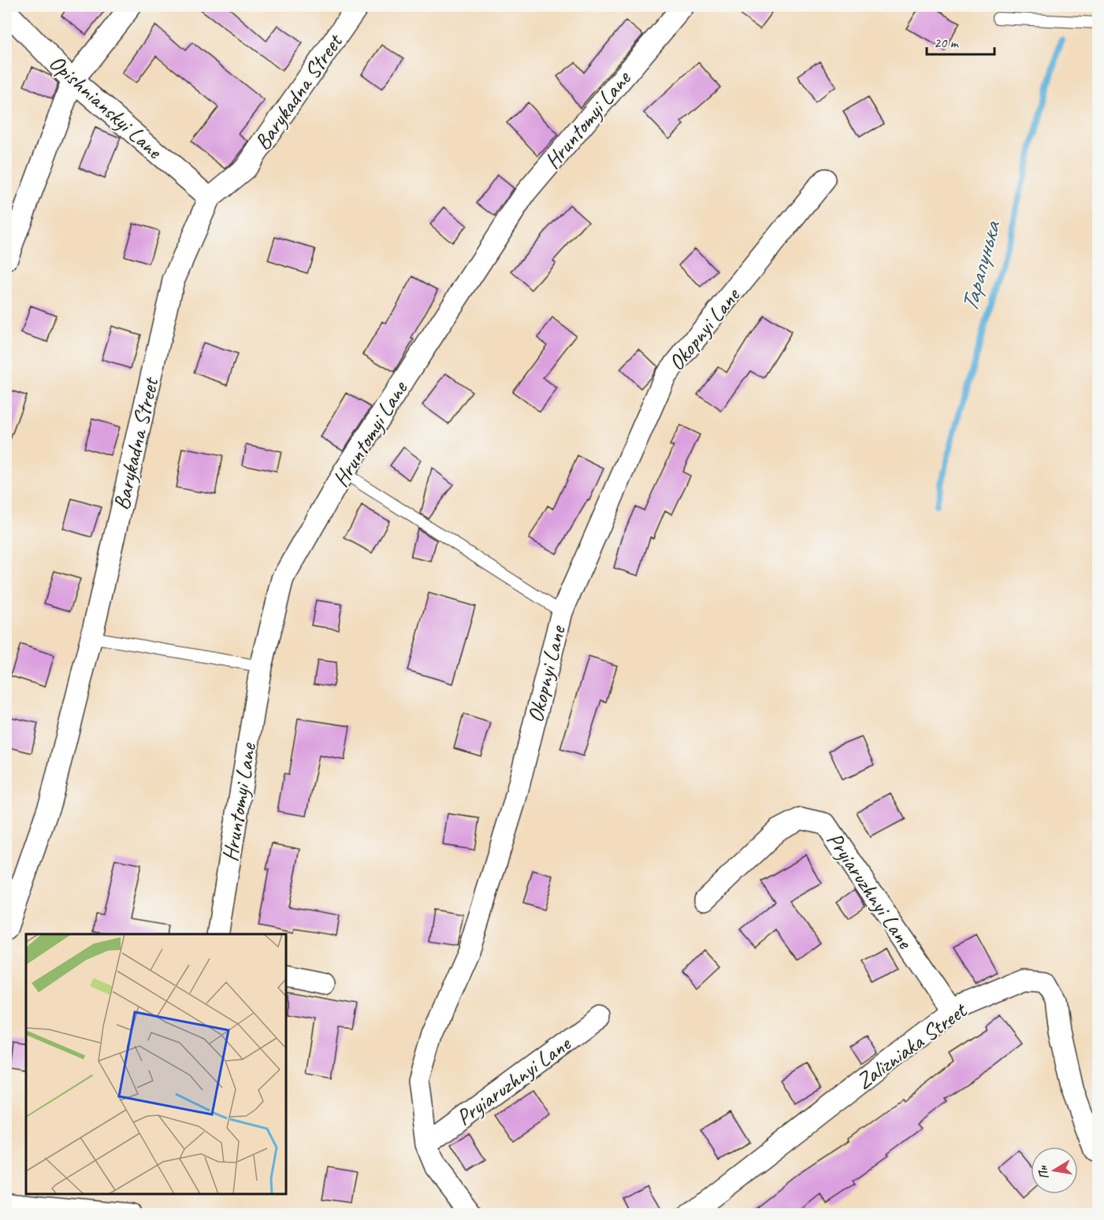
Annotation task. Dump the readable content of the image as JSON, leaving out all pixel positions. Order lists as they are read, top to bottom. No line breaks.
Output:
{"streets":{"street":["Barykadna Street","Opishnianskyi Lane","Hruntomyi Lane","Okopnyi Lane","Pryiaruzhnyi Lane","Zalizniaka Street"]},"crossings":[["Barykadna Street","Opishnianskyi Lane"],["Okopnyi Lane","Pryiaruzhnyi Lane"],["Pryiaruzhnyi Lane","Zalizniaka Street"]],"water":["Тарапунька"],"scale_bar":"20 m","north":"left"}
